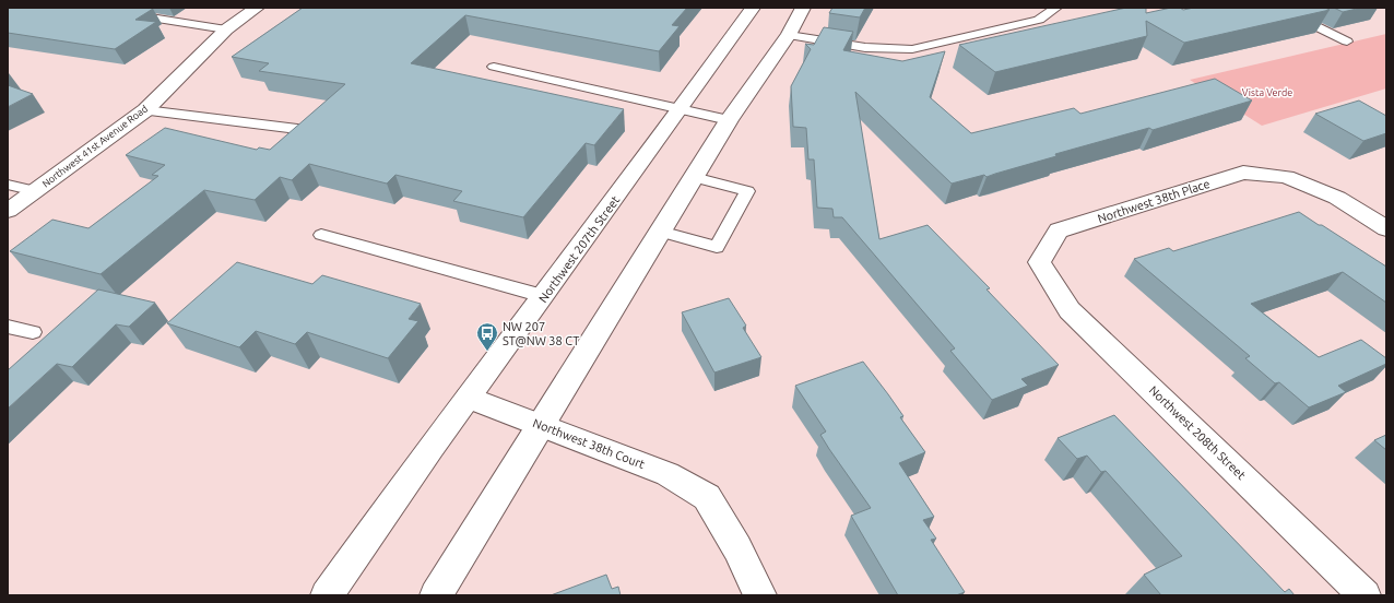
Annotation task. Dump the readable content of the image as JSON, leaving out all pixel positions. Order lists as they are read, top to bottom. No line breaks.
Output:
{"streets":{"street":["Northwest 41st Avenue Road","Northwest 38th Place","Northwest 207th Street","Northwest 208th Street","Northwest 38th Court"]},"crossings":[["Northwest 38th Place","Northwest 208th Street"],["Northwest 207th Street","Northwest 38th Court"]],"parks":["Vista Verde"],"places":{"bus stop":["NW 207 ST@NW 38 CT"]}}
